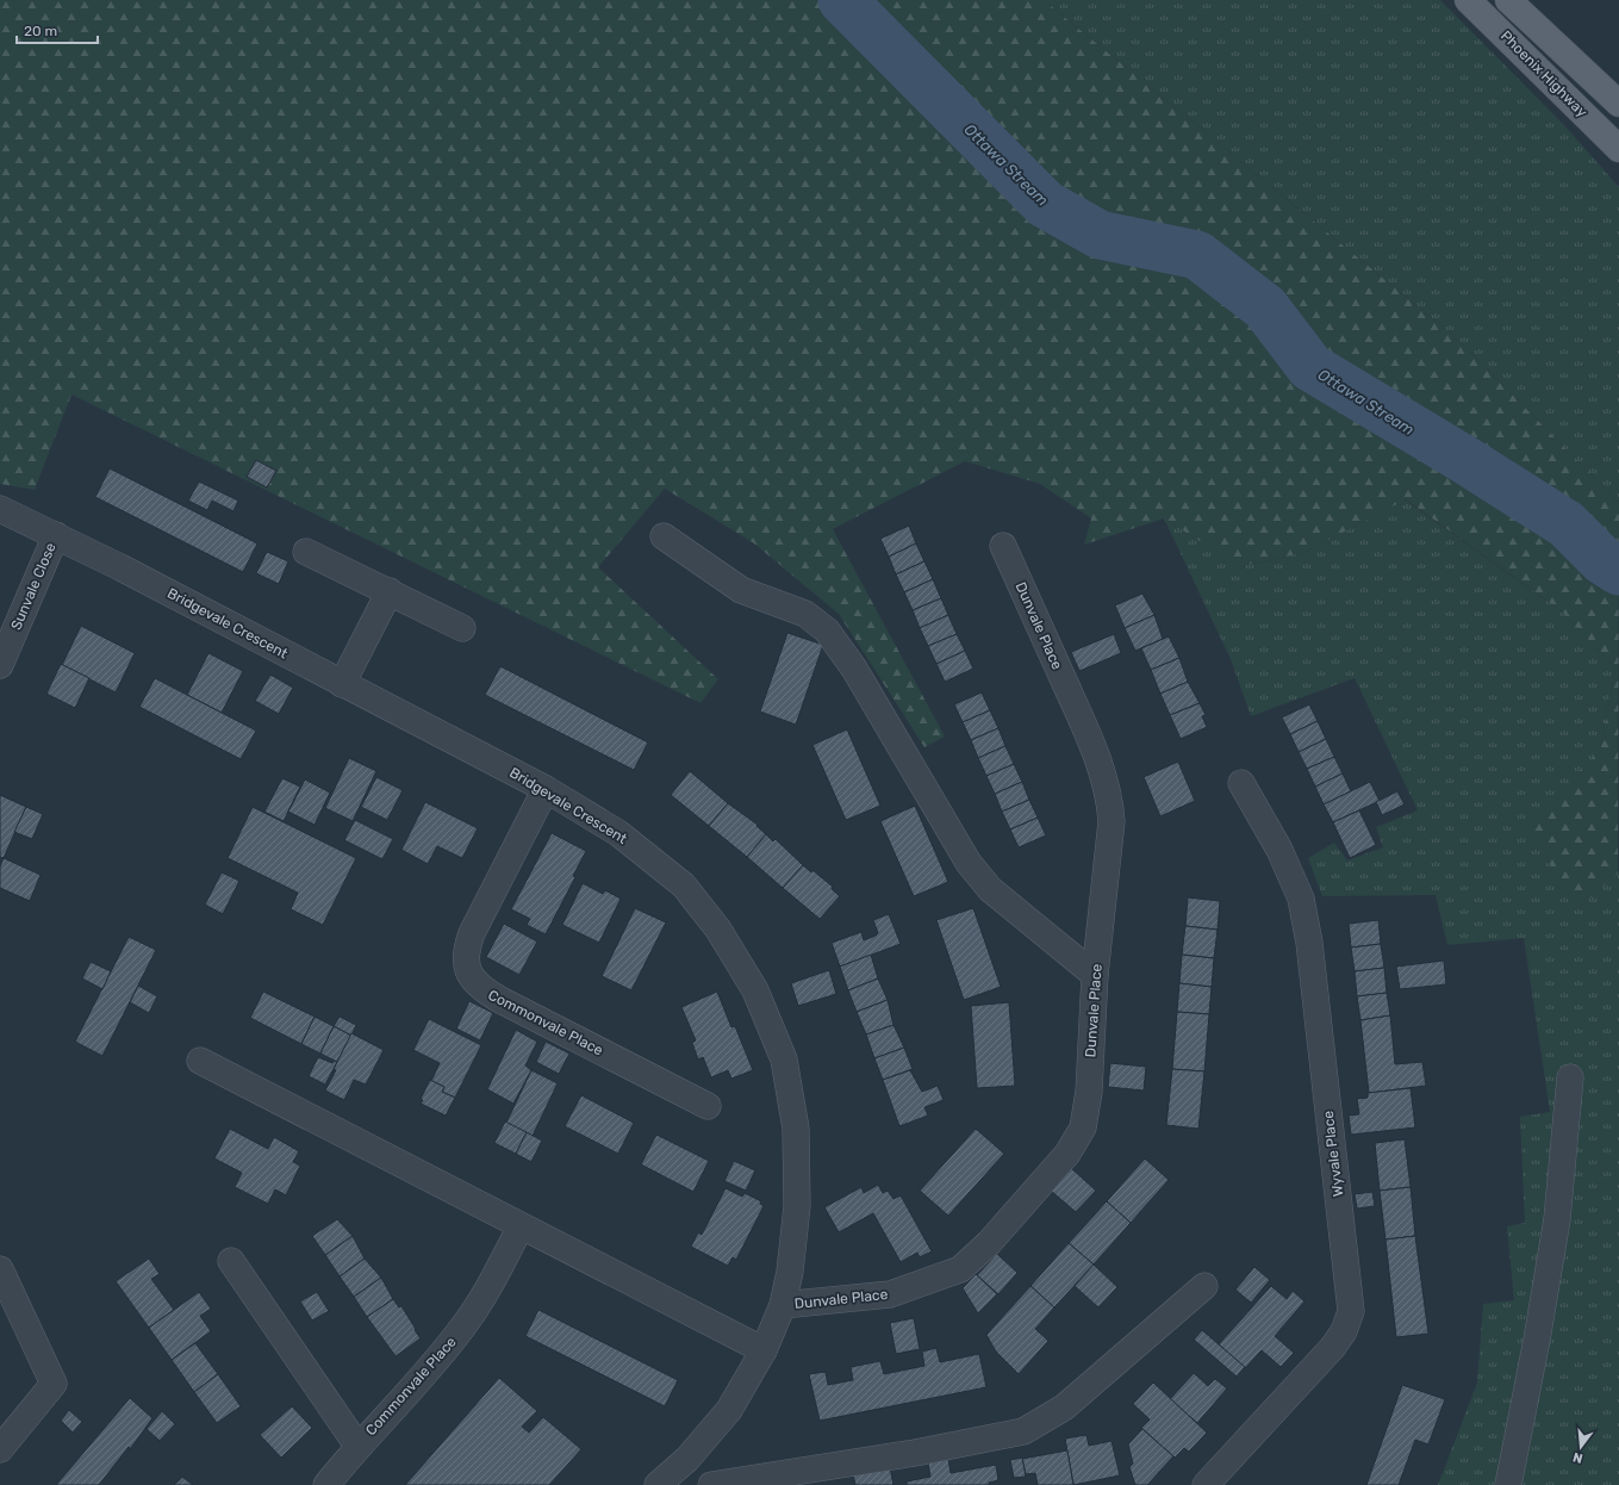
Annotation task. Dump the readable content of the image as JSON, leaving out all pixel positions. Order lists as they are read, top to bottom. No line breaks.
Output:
{"streets":{"main road":["Phoenix Highway"],"street":["Sunvale Close","Bridgevale Crescent","Dunvale Place","Commonvale Place","Wyvale Place"]},"crossings":[["Sunvale Close","Bridgevale Crescent"],["Bridgevale Crescent","Dunvale Place"],["Bridgevale Crescent","Commonvale Place"]],"water":["Ottawa Stream"],"scale_bar":"20 m","north":"bottom"}
